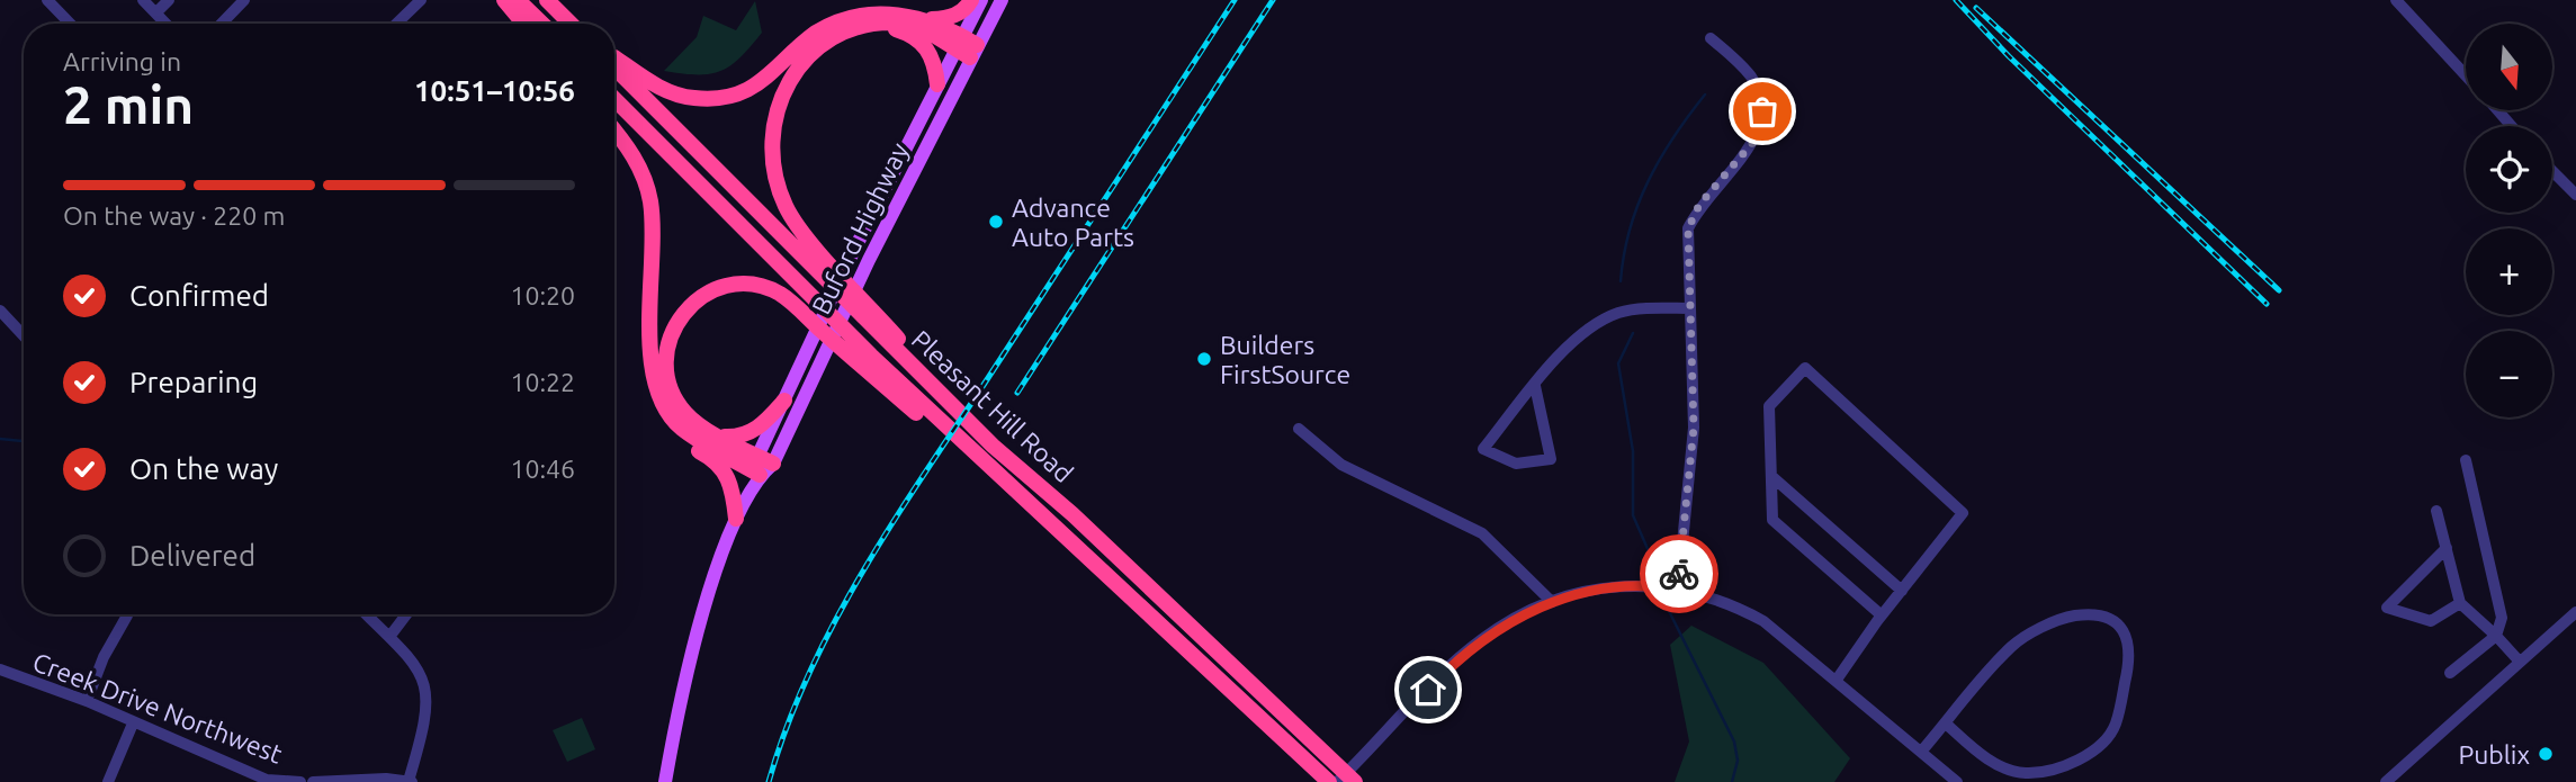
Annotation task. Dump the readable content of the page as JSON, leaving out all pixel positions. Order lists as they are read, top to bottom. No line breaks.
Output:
{"streets":{"highway":["Pleasant Hill Road"],"main road":["Buford Highway"],"street":["Creek Drive Northwest"]},"places":["Advance Auto Parts","Builders FirstSource","Publix"],"north":"bottom","page":{"map_buttons":["+","−"],"heading":["2 min","Arriving in","10:51–10:56"],"bar":"On the way · 220 m","list":[["Confirmed","10:20"],["Preparing","10:22"],["On the way","10:46"],"Delivered"]}}
